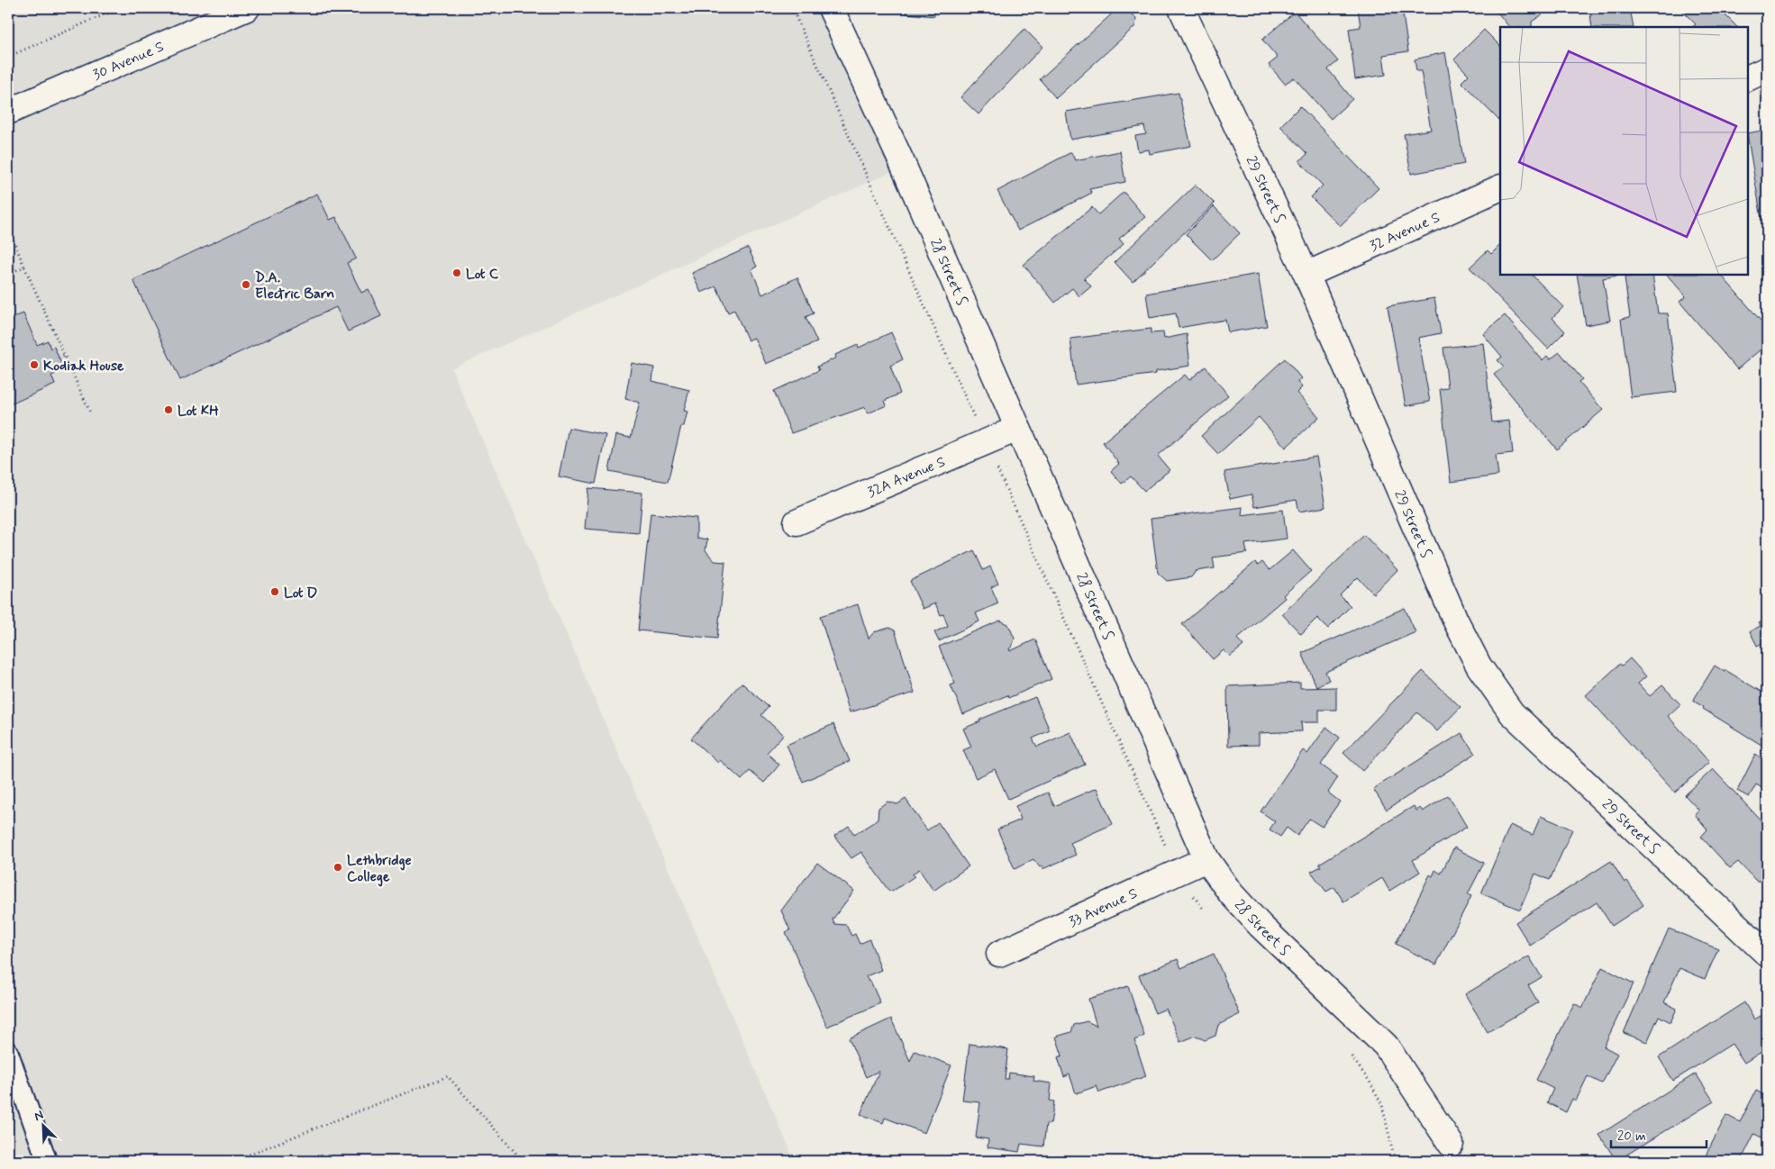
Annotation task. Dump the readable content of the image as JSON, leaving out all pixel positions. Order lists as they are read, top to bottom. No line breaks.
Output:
{"streets":{"street":["30 Avenue S","29 Street S","32 Avenue S","28 Street S","32A Avenue S","33 Avenue S"]},"crossings":[["29 Street S","32 Avenue S"],["28 Street S","32A Avenue S"],["28 Street S","33 Avenue S"]],"places":["Lot C","D.A. Electric Barn","Kodiak House","Lot KH","Lot D","Lethbridge College"],"scale_bar":"20 m","north":"top left"}
